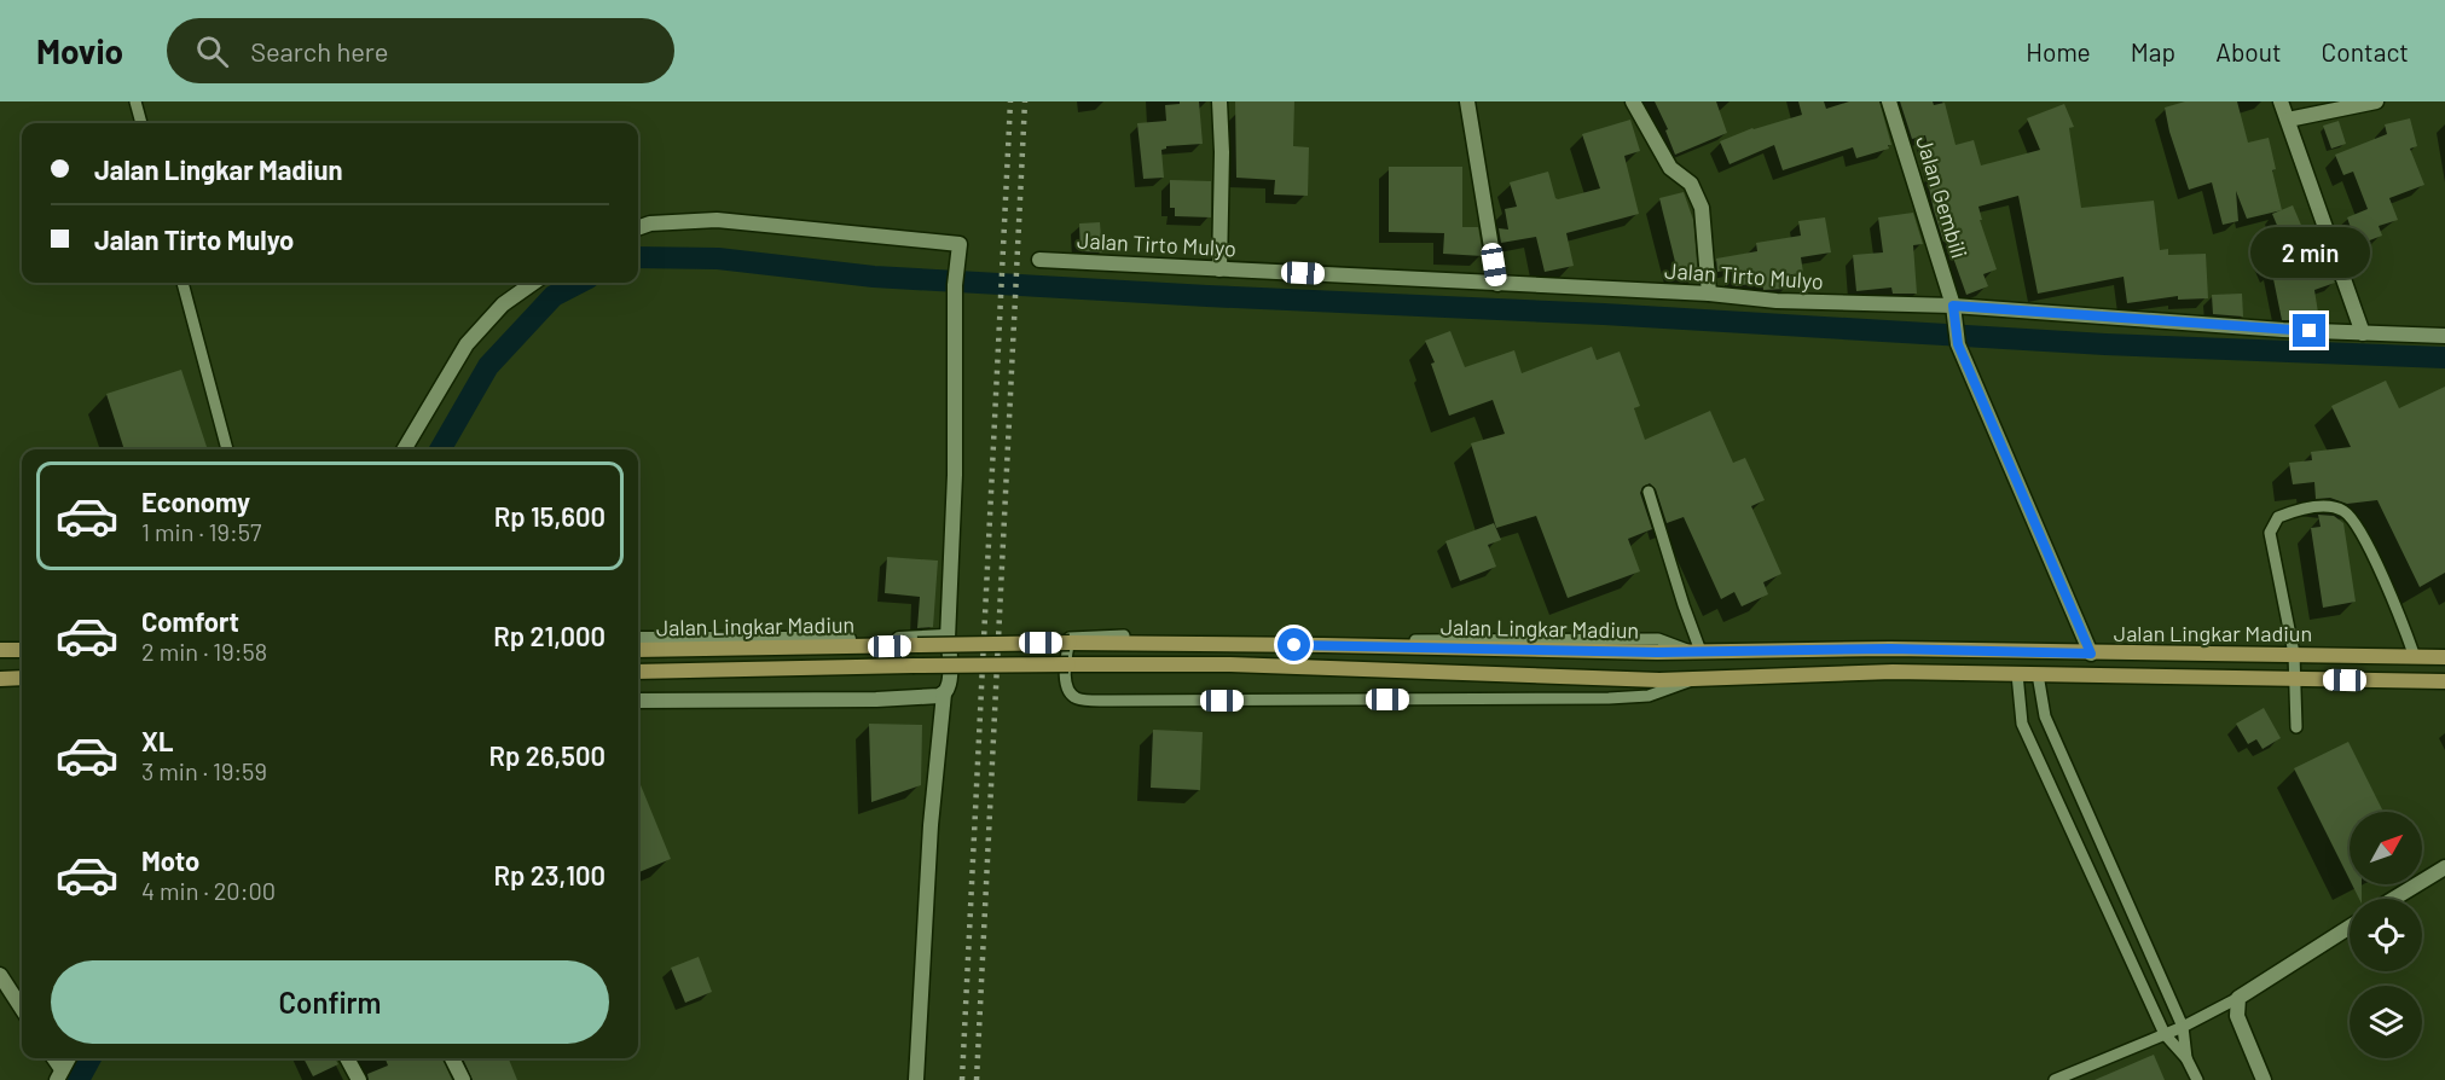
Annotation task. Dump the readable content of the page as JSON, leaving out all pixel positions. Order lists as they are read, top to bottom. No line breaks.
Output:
{"streets":{"main road":["Jalan Lingkar Madiun"],"street":["Jalan Gembili","Jalan Tirto Mulyo"]},"crossings":[["Jalan Gembili","Jalan Tirto Mulyo"],["Jalan Gembili","Jalan Lingkar Madiun"]],"north":"top right","page":{"header":"Movio","search":"Search here","nav":["Home","Map","About","Contact"],"banner":["Jalan Lingkar Madiun","Jalan Tirto Mulyo"],"bubble":"2 min","list":[{"name":"Economy","note":"1 min · 19:57","value":"Rp 15,600"},{"name":"Comfort","note":"2 min · 19:58","value":"Rp 21,000"},{"name":"XL","note":"3 min · 19:59","value":"Rp 26,500"},{"name":"Moto","note":"4 min · 20:00","value":"Rp 23,100"}],"buttons":"Confirm"}}
